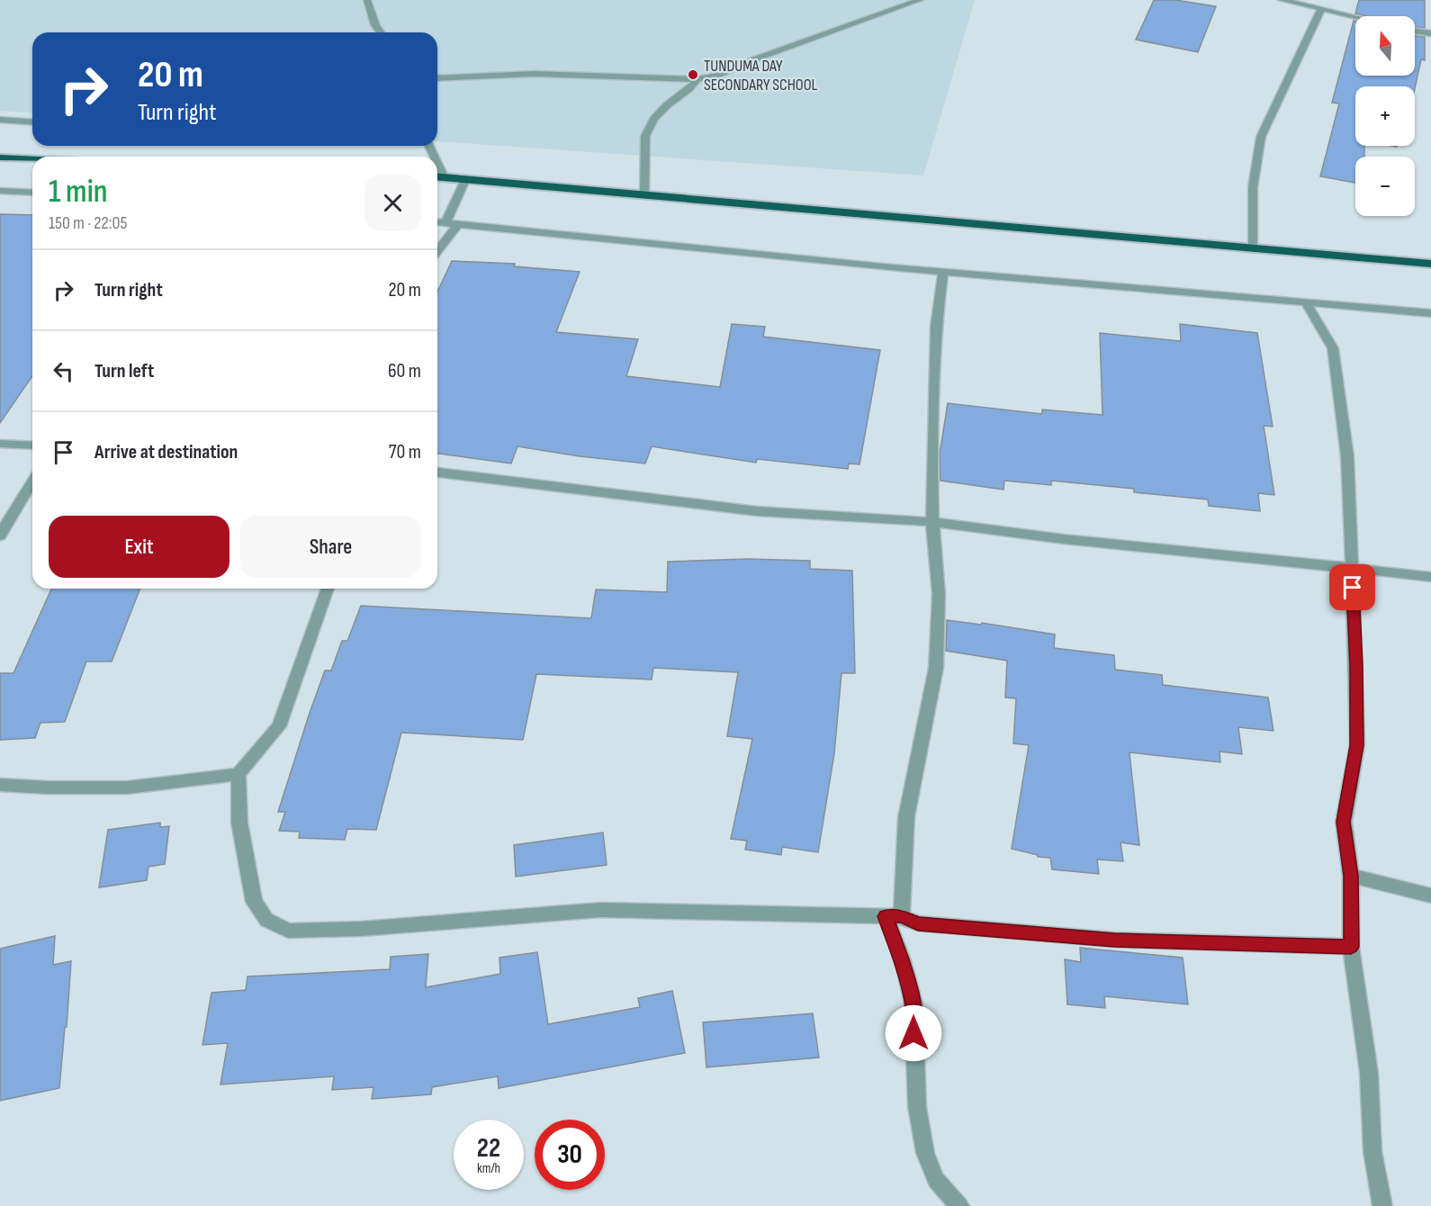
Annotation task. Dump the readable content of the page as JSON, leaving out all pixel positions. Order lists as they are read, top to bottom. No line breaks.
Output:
{"places":["TUNDUMA DAY SECONDARY SCHOOL"],"north":"top","page":{"map_buttons":["+","−"],"turn":["20 m","Turn right"],"heading":["1 min","150 m · 22:05"],"list":[{"name":"Turn right","value":"20 m"},{"name":"Turn left","value":"60 m"},{"name":"Arrive at destination","value":"70 m"}],"buttons":["Exit","Share"],"speed":"22 km/h","limit":"30"}}
